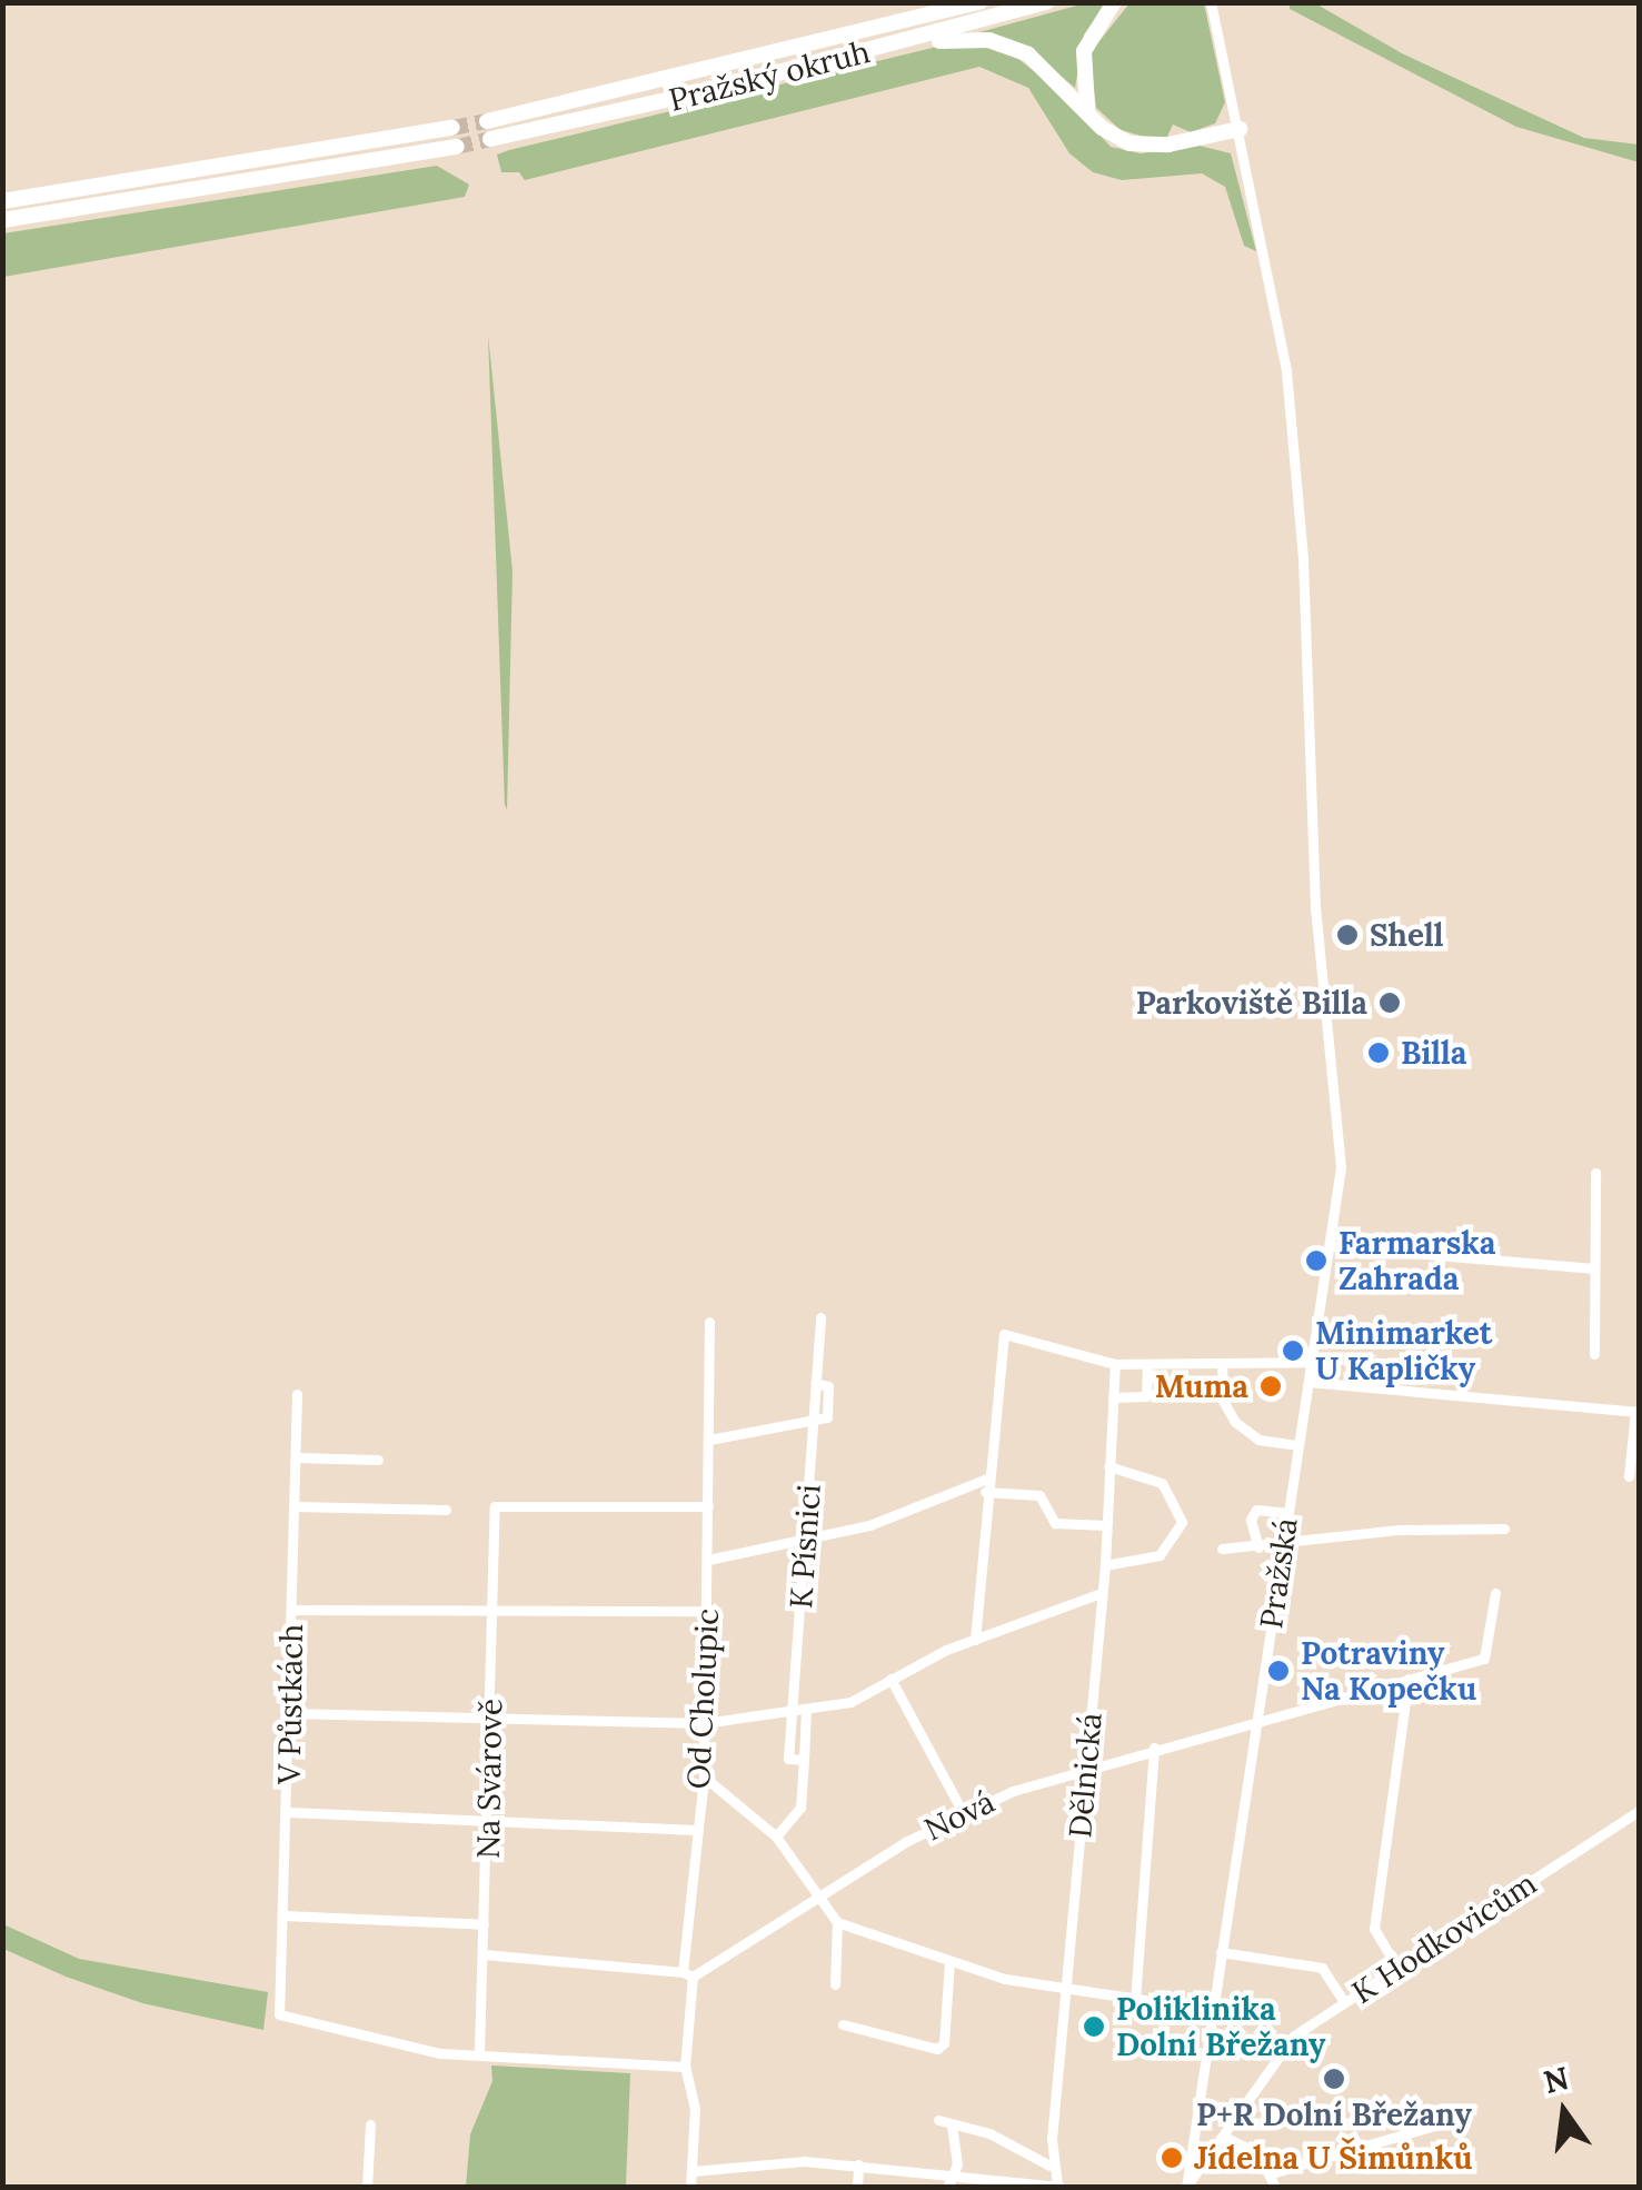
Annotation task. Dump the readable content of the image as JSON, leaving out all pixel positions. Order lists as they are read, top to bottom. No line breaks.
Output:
{"streets":{"highway":["Pražský okruh"],"street":["K Písnici","Pražská","Od Cholupic","V Půstkách","Dělnická","Na Svárově","Nová","K Hodkovicům"]},"crossings":[["Pražská","Nová"],["Pražská","K Hodkovicům"],["Od Cholupic","Na Svárově"],["Od Cholupic","Nová"],["V Půstkách","Na Svárově"],["Dělnická","Nová"]],"places":["Shell","Parkoviště Billa","Billa","Farmarska Zahrada","Minimarket U Kapličky","Muma","Potraviny Na Kopečku","Poliklinika Dolní Břežany","P+R Dolní Břežany","Jídelna U Šimůnků"],"north":"top"}
